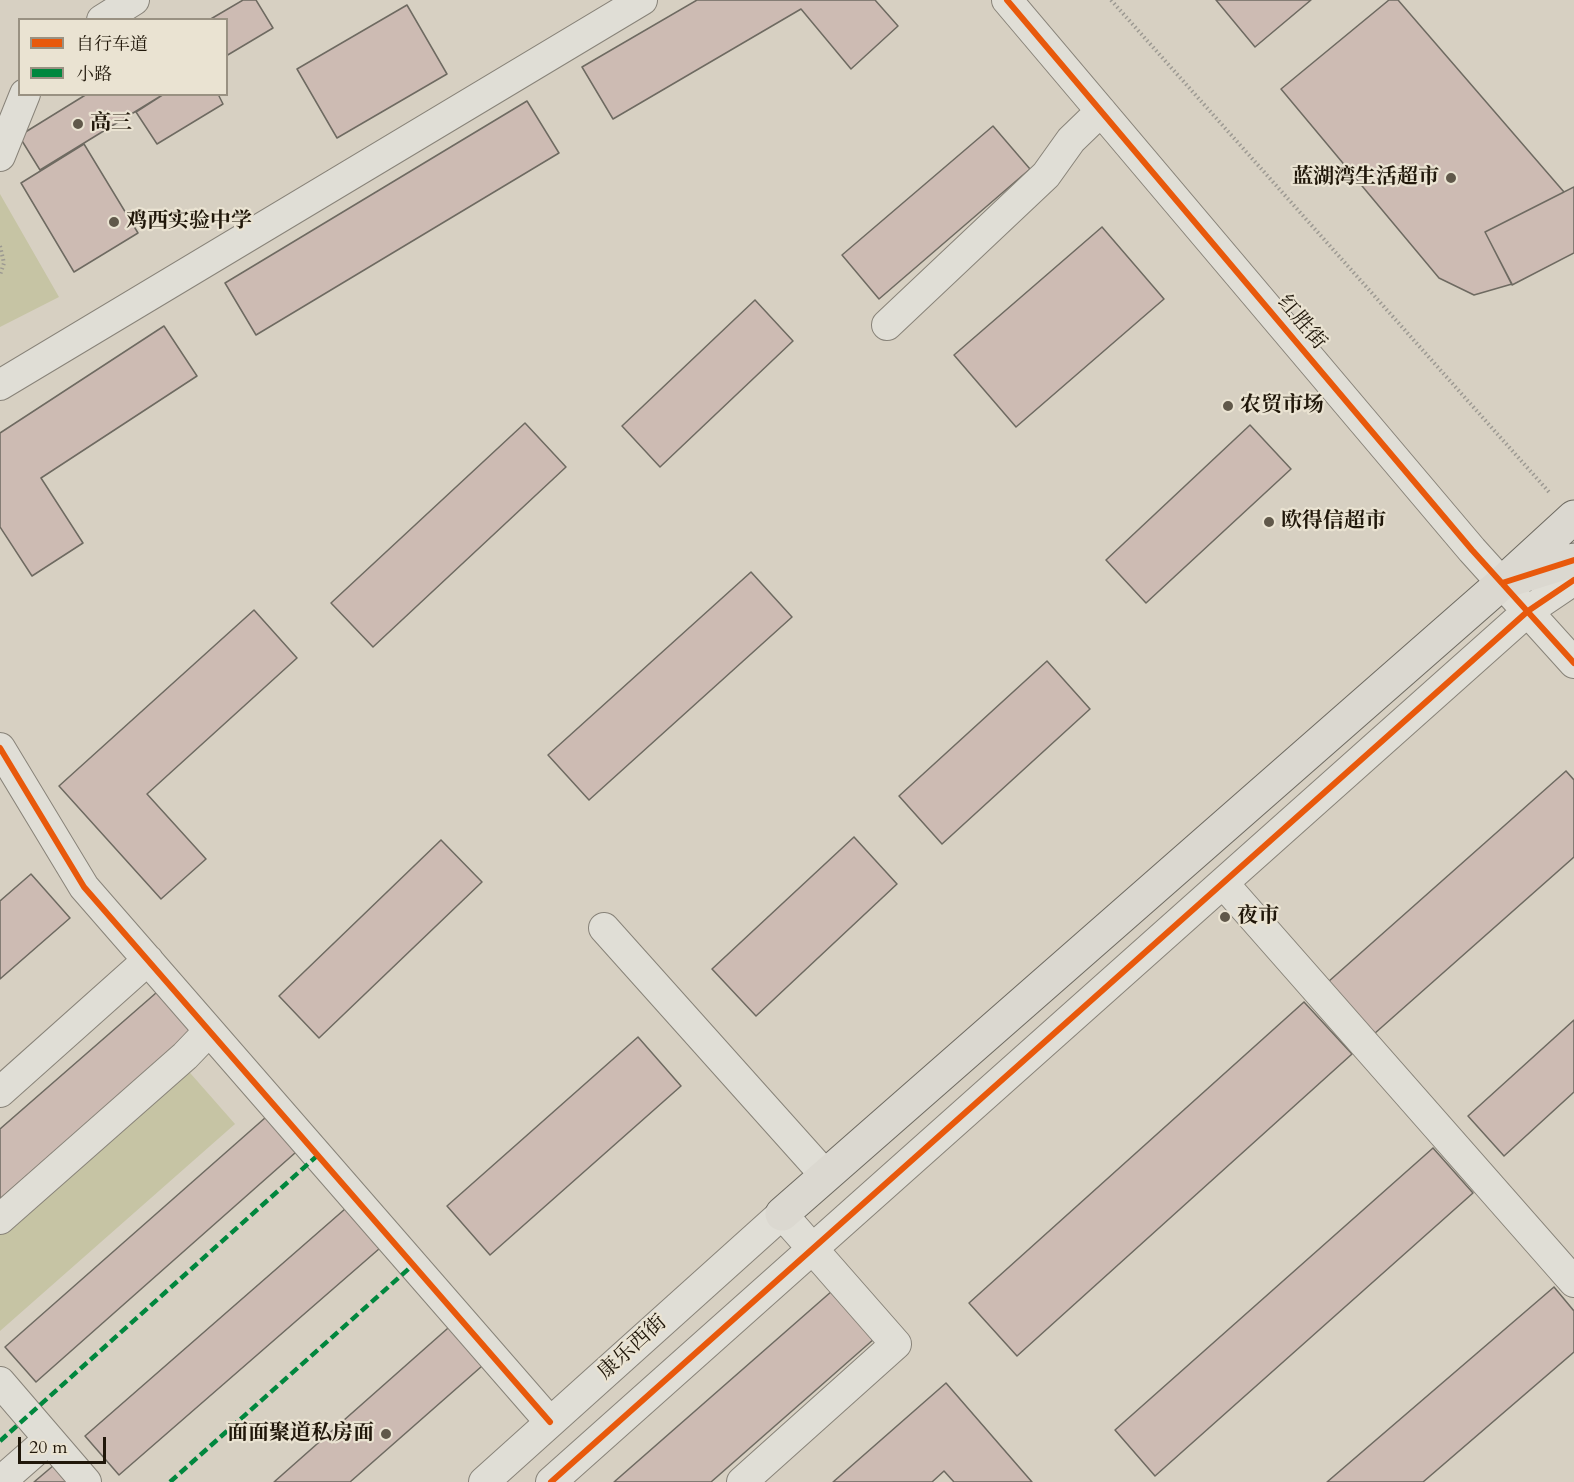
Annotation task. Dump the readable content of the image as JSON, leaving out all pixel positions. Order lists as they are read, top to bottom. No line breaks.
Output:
{"streets":{"street":["红胜街","康乐西街"]},"places":["高三","蓝湖湾生活超市","鸡西实验中学","农贸市场","欧得信超市","夜市","面面聚道私房面"],"legend":["自行车道","小路"],"scale_bar":"20 m"}
